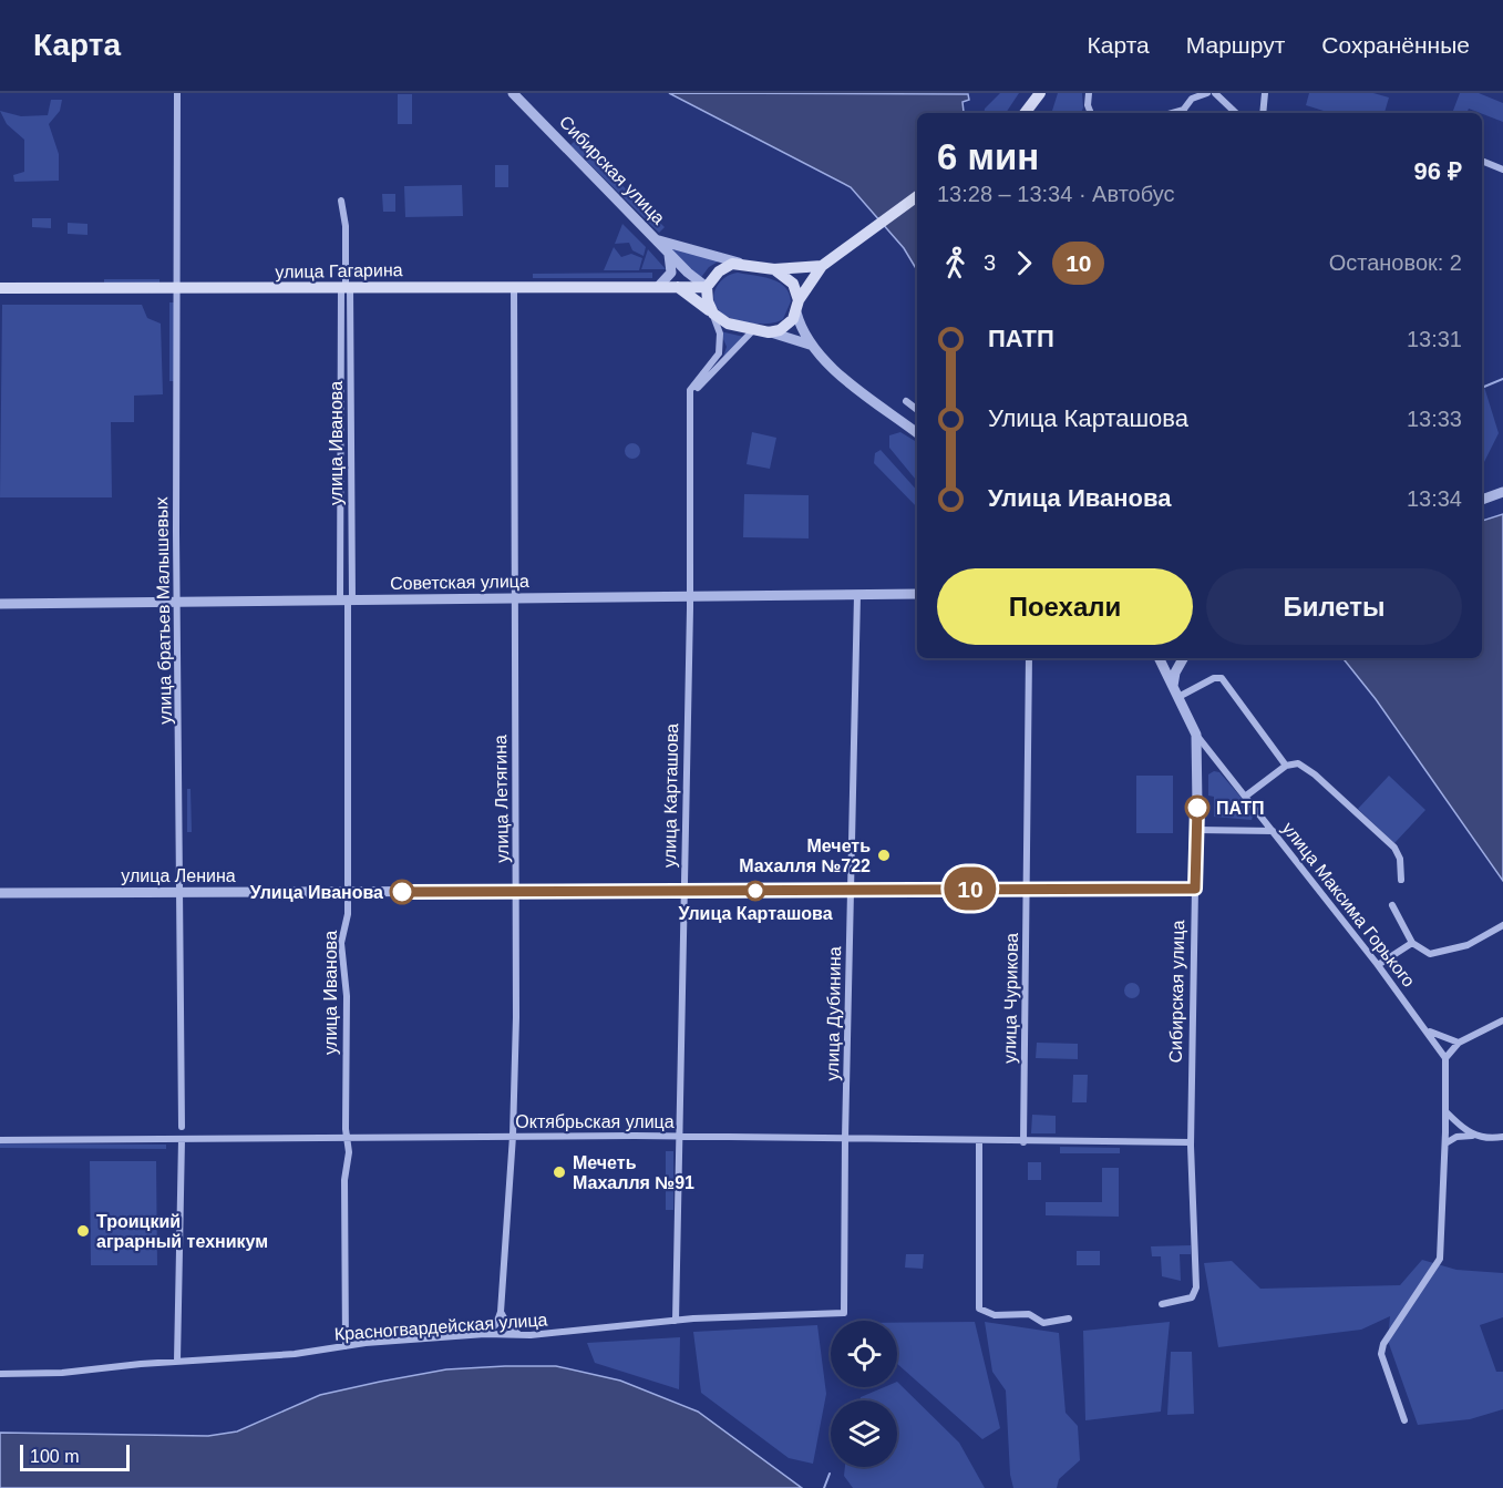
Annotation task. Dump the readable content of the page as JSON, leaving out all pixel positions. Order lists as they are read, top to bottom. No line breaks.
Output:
{"streets":{"main road":["улица Гагарина"],"street":["Сибирская улица","улица Иванова","Советская улица","улица братьев Малышевых","улица Карташова","улица Летягина","улица Ленина","улица Максима Горького","улица Чурикова","улица Дубинина","Октябрьская улица","Красногвардейская улица"]},"crossings":[["Сибирская улица","улица Гагарина"],["Сибирская улица","улица Ленина"],["Сибирская улица","улица Максима Горького"],["Сибирская улица","Октябрьская улица"],["улица Гагарина","улица Иванова"],["улица Гагарина","улица братьев Малышевых"],["улица Гагарина","улица Летягина"],["улица Иванова","Советская улица"],["улица Иванова","улица Ленина"],["улица Иванова","Октябрьская улица"],["улица Иванова","Красногвардейская улица"],["Советская улица","улица братьев Малышевых"],["Советская улица","улица Карташова"],["Советская улица","улица Летягина"],["Советская улица","улица Дубинина"],["улица братьев Малышевых","улица Ленина"],["улица Карташова","улица Ленина"],["улица Карташова","Октябрьская улица"],["улица Карташова","Красногвардейская улица"],["улица Летягина","улица Ленина"],["улица Летягина","Октябрьская улица"],["улица Ленина","улица Чурикова"],["улица Ленина","улица Дубинина"],["улица Чурикова","Октябрьская улица"],["улица Дубинина","Октябрьская улица"],["улица Дубинина","Красногвардейская улица"]],"places":["ПАТП","Мечеть Махалля №722","Улица Карташова","Улица Иванова","Мечеть Махалля №91","Троицкий аграрный техникум"],"lines":["bus line 10"],"scale_bar":"100 m","page":{"header":"Карта","nav":["Карта","Маршрут","Сохранённые"],"on_map":"10","heading":["6 мин","13:28 – 13:34 · Автобус","96 ₽"],"legs":["3","10","Остановок: 2"],"list":[{"name":"ПАТП","value":"13:31"},{"name":"Улица Карташова","value":"13:33"},{"name":"Улица Иванова","value":"13:34"}],"buttons":["Поехали","Билеты"],"scale":"100 m"}}
